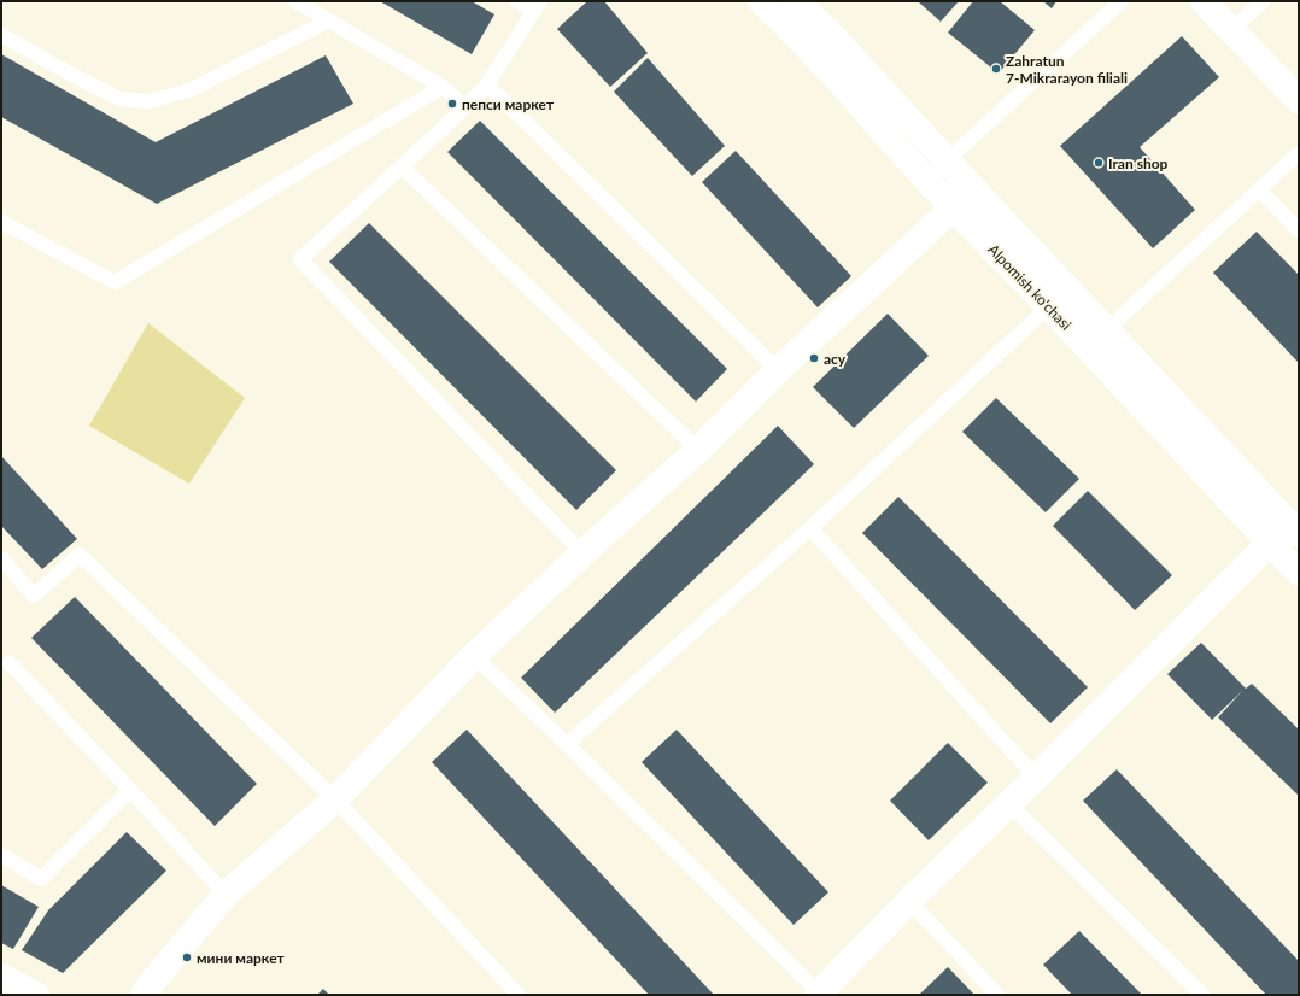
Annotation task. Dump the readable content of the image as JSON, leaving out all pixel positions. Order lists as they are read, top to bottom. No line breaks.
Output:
{"streets":{"street":["Alpomish ko'chasi"]},"places":["Zahratun 7-Mikrarayon filiali","пепси маркет","Iran shop","асу","мини маркет"]}
